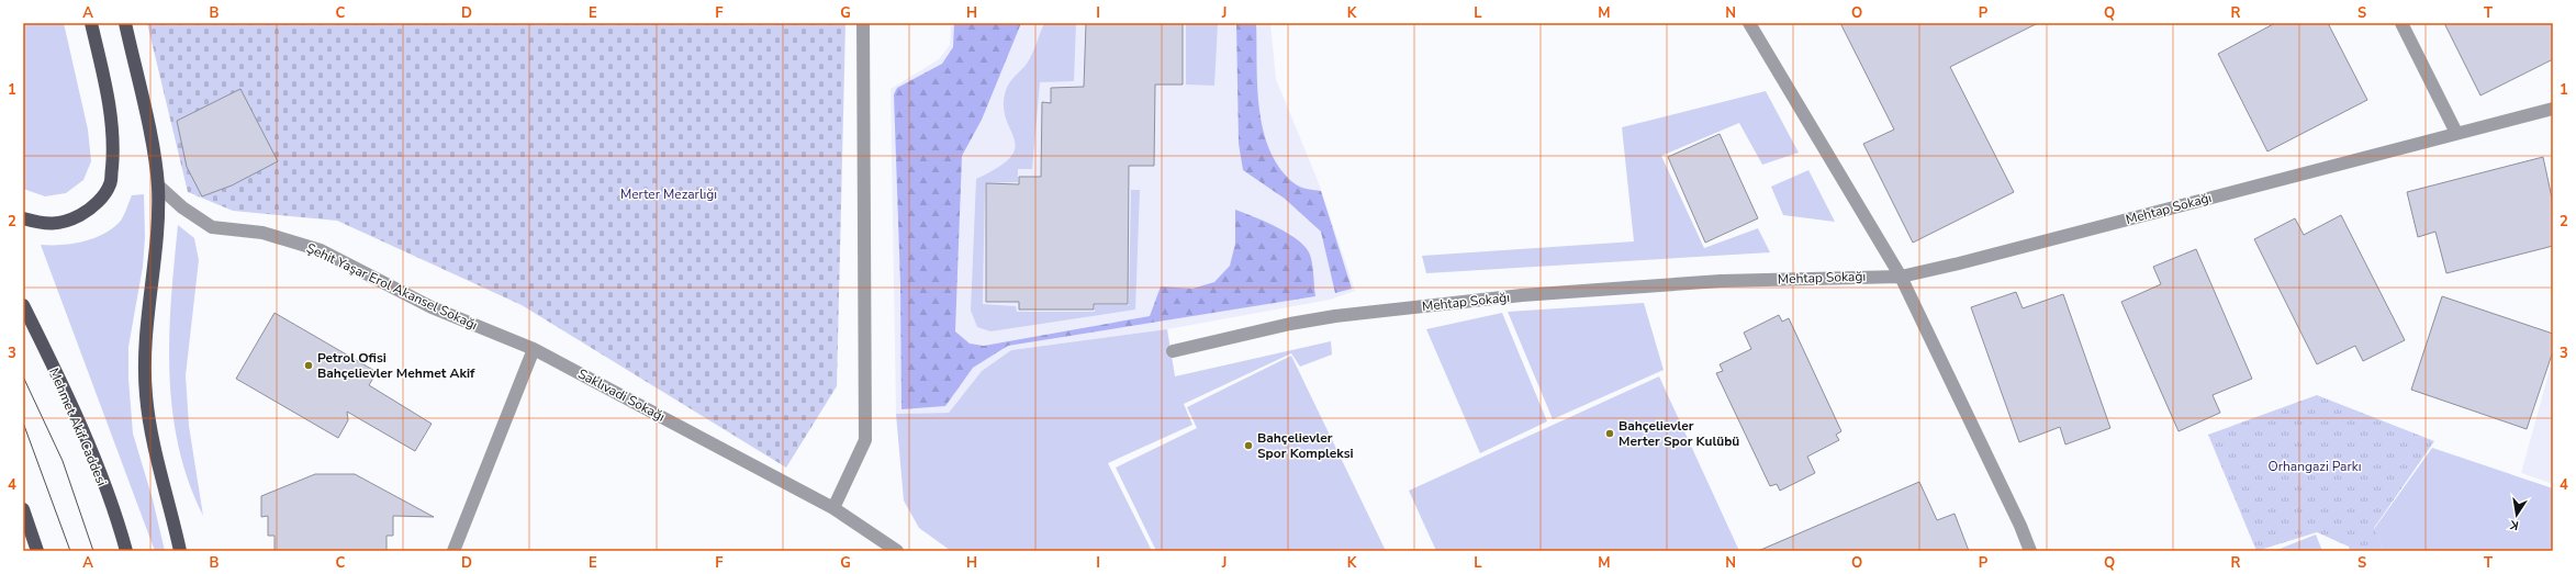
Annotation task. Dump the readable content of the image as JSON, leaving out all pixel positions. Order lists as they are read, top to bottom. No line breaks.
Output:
{"streets":{"main road":["Mehmet Akif Caddesi"],"street":["Mehtap Sokağı","Şehit Yaşar Erol Akansel Sokağı","Saklıvadi Sokağı"]},"crossings":[["Şehit Yaşar Erol Akansel Sokağı","Saklıvadi Sokağı"]],"parks":["Merter Mezarlığı","Orhangazi Parkı"],"places":["Petrol Ofisi Bahçelievler Mehmet Akif","Bahçelievler Merter Spor Kulübü","Bahçelievler Spor Kompleksi"],"north":"bottom","grid":{"columns":["A","B","C","D","E","F","G","H","I","J","K","L","M","N","O","P","Q","R","S","T"],"rows":["1","2","3","4"]}}
